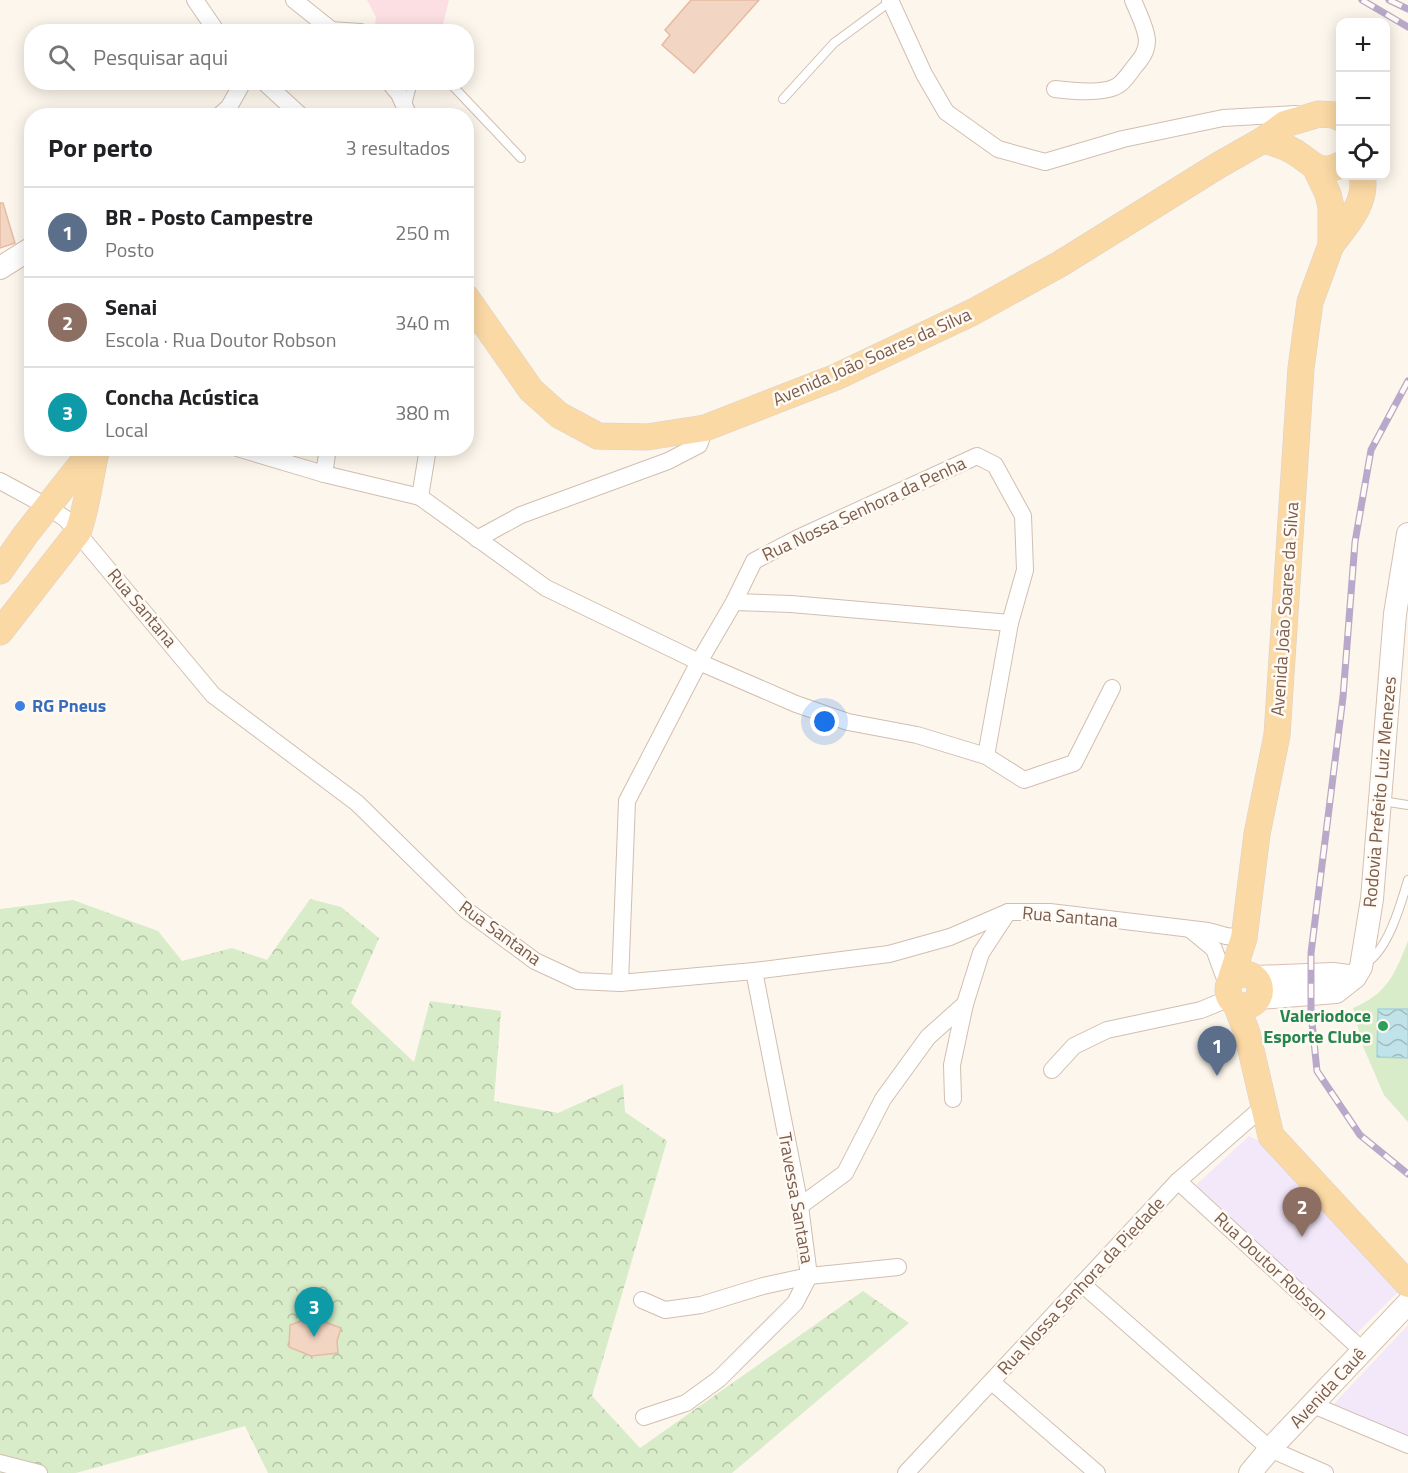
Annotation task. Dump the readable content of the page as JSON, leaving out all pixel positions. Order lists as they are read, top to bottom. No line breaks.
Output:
{"streets":{"main road":["Avenida João Soares da Silva","Rodovia Prefeito Luiz Menezes","Avenida Cauê"],"street":["Rua Nossa Senhora da Penha","Rua Santana","Travessa Santana","Rua Doutor Robson","Rua Nossa Senhora da Piedade"]},"crossings":[["Avenida João Soares da Silva","Rua Santana"],["Avenida João Soares da Silva","Rua Nossa Senhora da Piedade"],["Rua Nossa Senhora da Penha","Rua Santana"],["Rua Santana","Travessa Santana"],["Rua Doutor Robson","Rua Nossa Senhora da Piedade"],["Rua Doutor Robson","Avenida Cauê"]],"places":["RG Pneus","Valeriodoce Esporte Clube"],"page":{"map_buttons":["+","−"],"search":"Pesquisar aqui","heading":["Por perto","3 resultados"],"list":[{"mark":"1","name":"BR - Posto Campestre","note":"Posto","value":"250 m"},{"mark":"2","name":"Senai","note":"Escola · Rua Doutor Robson","value":"340 m"},{"mark":"3","name":"Concha Acústica","note":"Local","value":"380 m"}],"pins":["1","2","3"]}}
